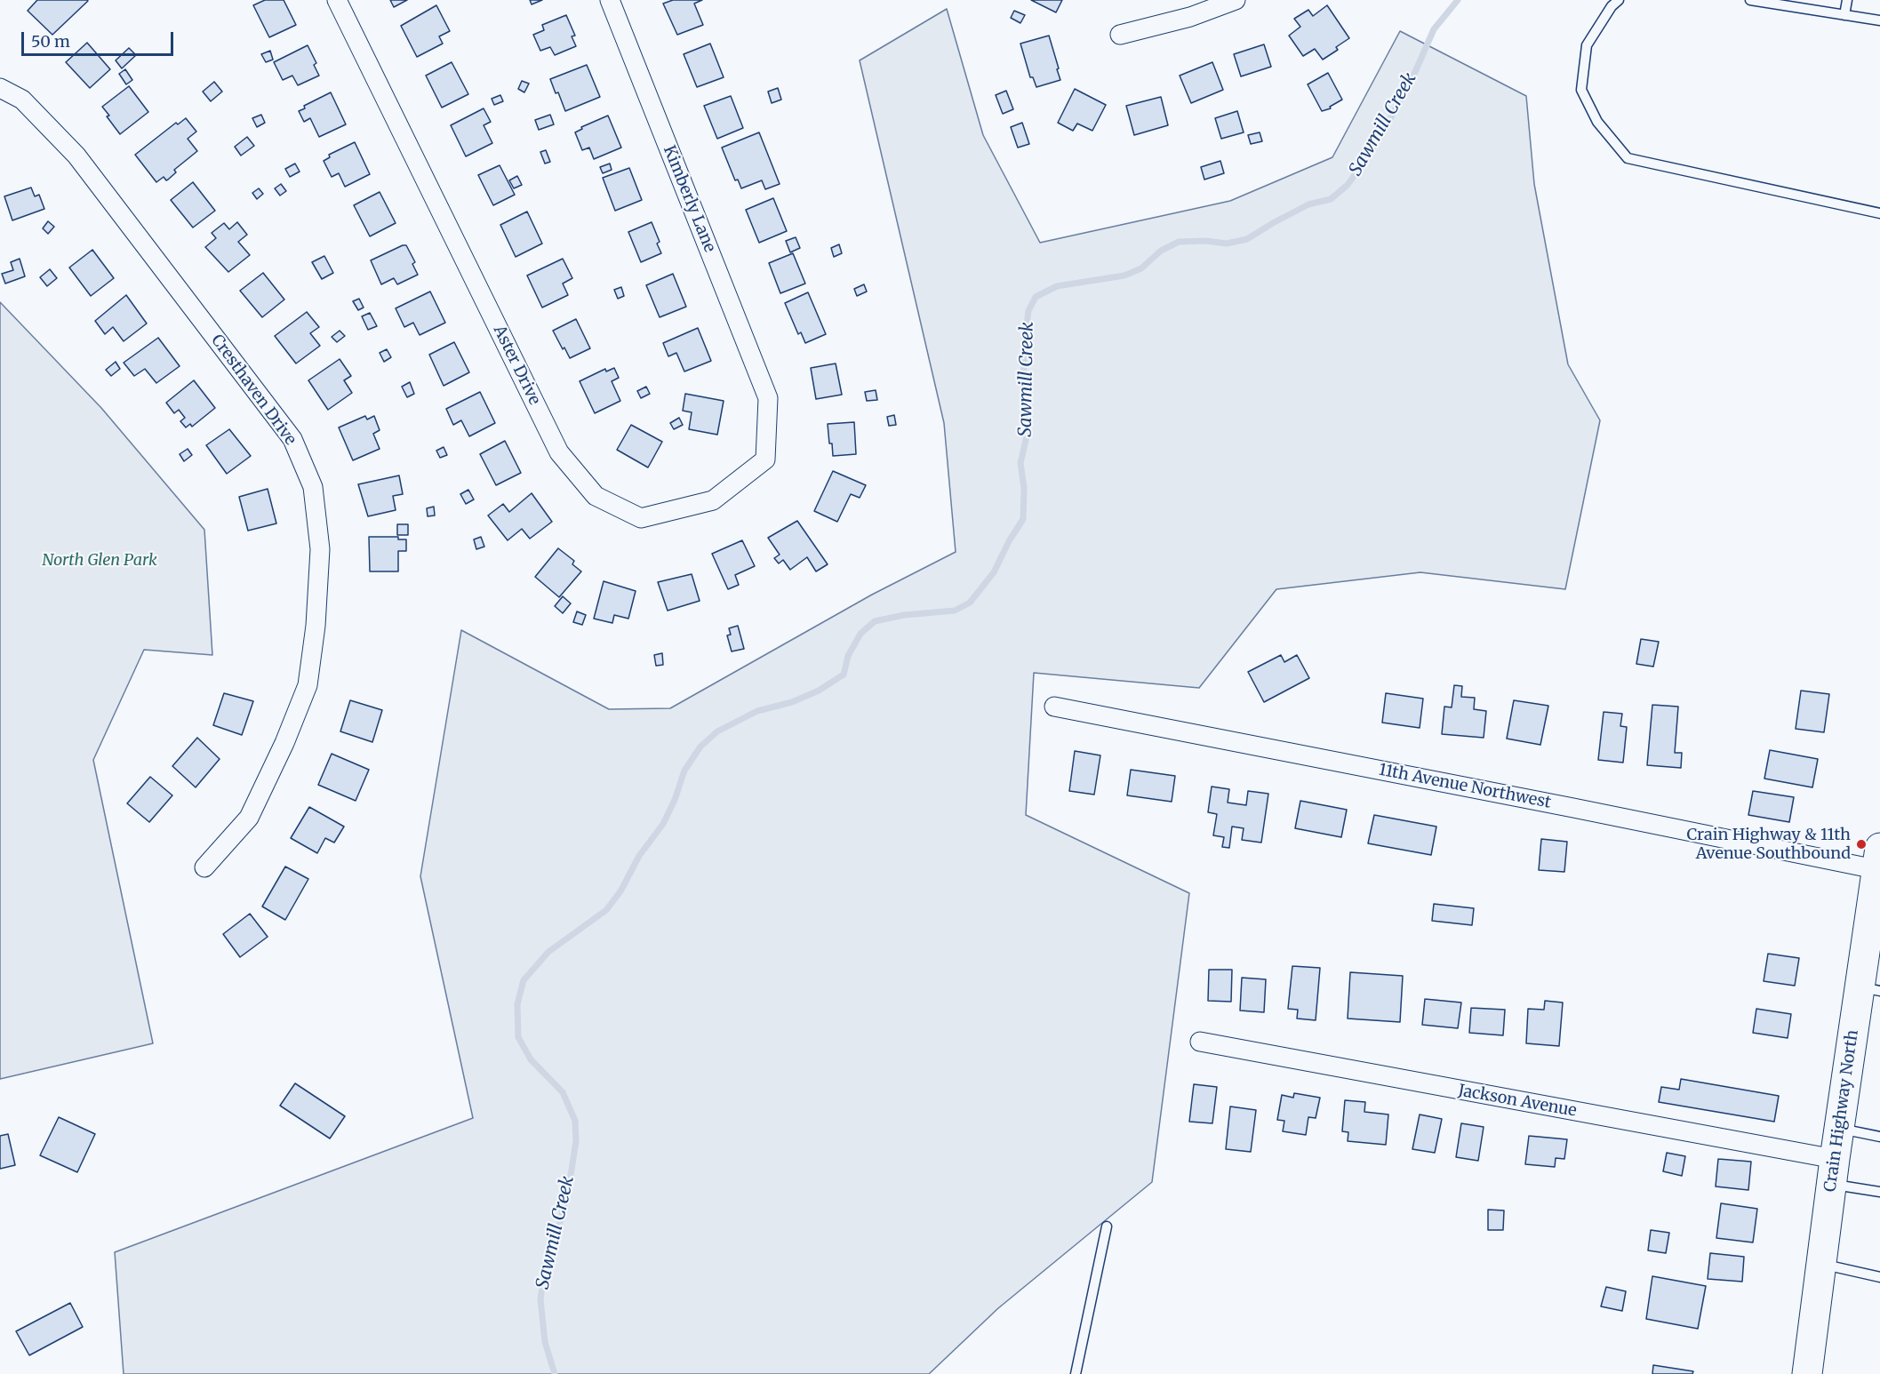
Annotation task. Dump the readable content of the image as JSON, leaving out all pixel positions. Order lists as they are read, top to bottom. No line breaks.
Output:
{"streets":{"main road":["Crain Highway North"],"street":["Kimberly Lane","Aster Drive","Cresthaven Drive","11th Avenue Northwest","Jackson Avenue"]},"crossings":[["Kimberly Lane","Aster Drive"],["11th Avenue Northwest","Crain Highway North"],["Jackson Avenue","Crain Highway North"]],"water":["Sawmill Creek"],"parks":["North Glen Park"],"places":["Crain Highway & 11th Avenue Southbound"],"scale_bar":"50 m"}
